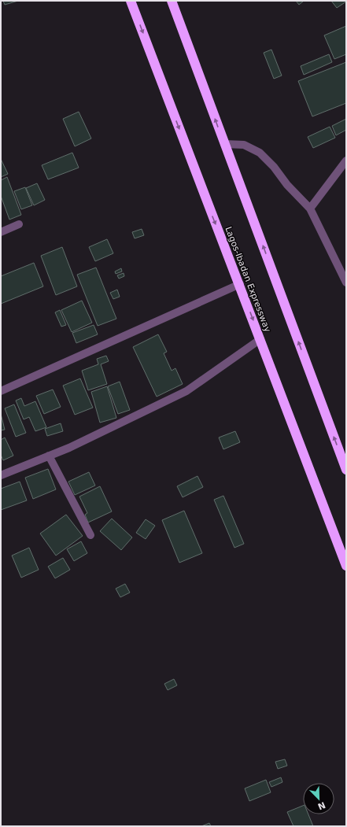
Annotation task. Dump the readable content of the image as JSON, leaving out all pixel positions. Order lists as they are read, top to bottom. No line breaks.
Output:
{"streets":{"highway":["Lagos-Ibadan Expressway"]},"north":"bottom right"}
